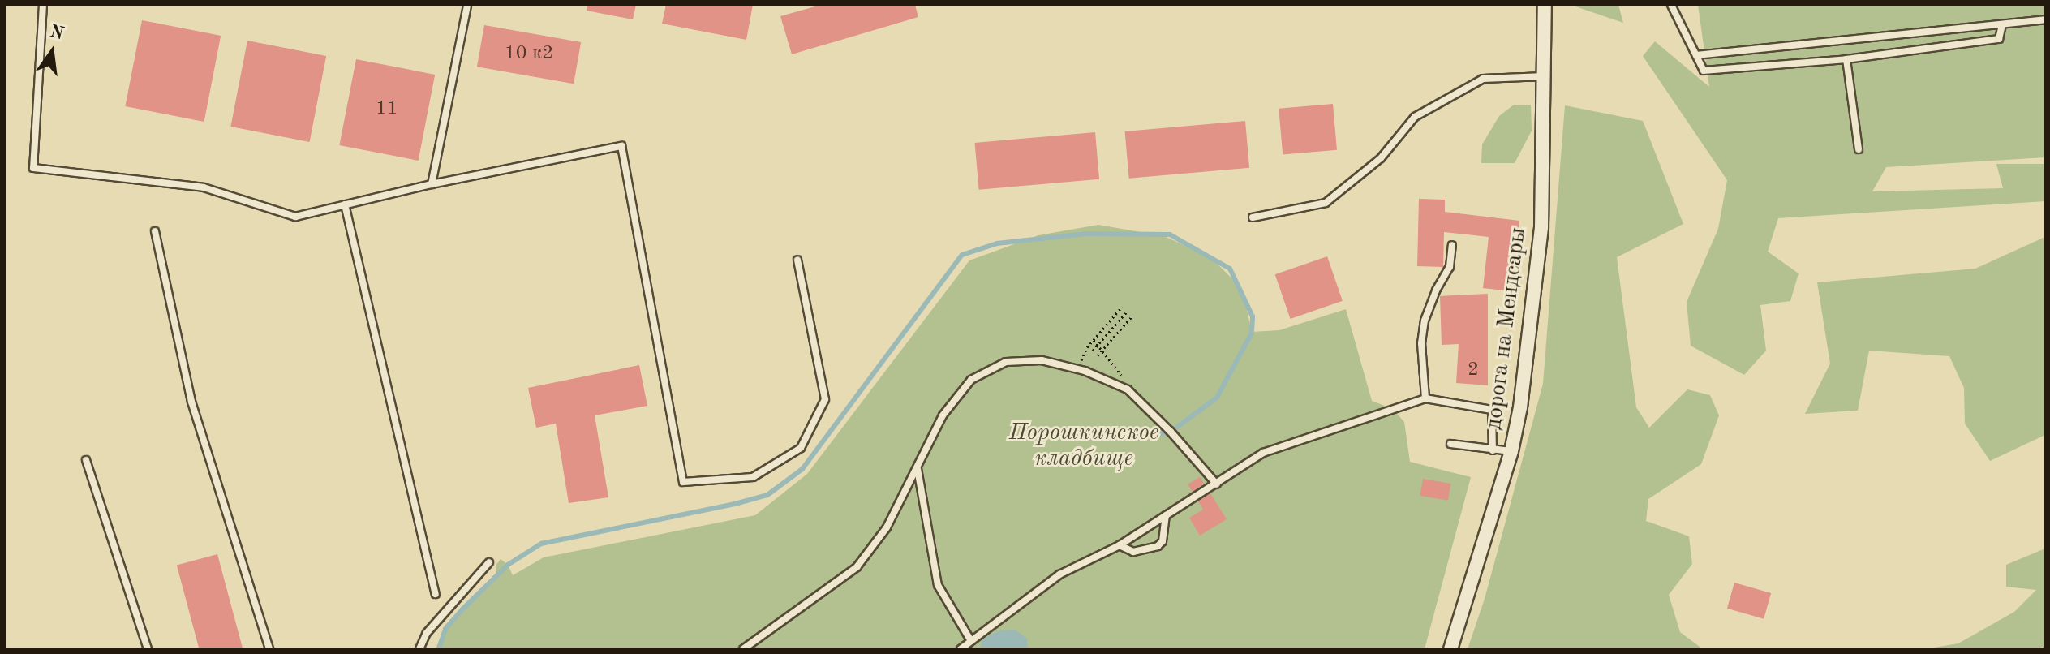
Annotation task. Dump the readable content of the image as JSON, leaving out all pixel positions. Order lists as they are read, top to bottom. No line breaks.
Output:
{"streets":{"street":["дорога на Мендсары"]},"parks":["Порошкинское кладбище"],"house_numbers":["10 к2","11","2"],"north":"top"}
